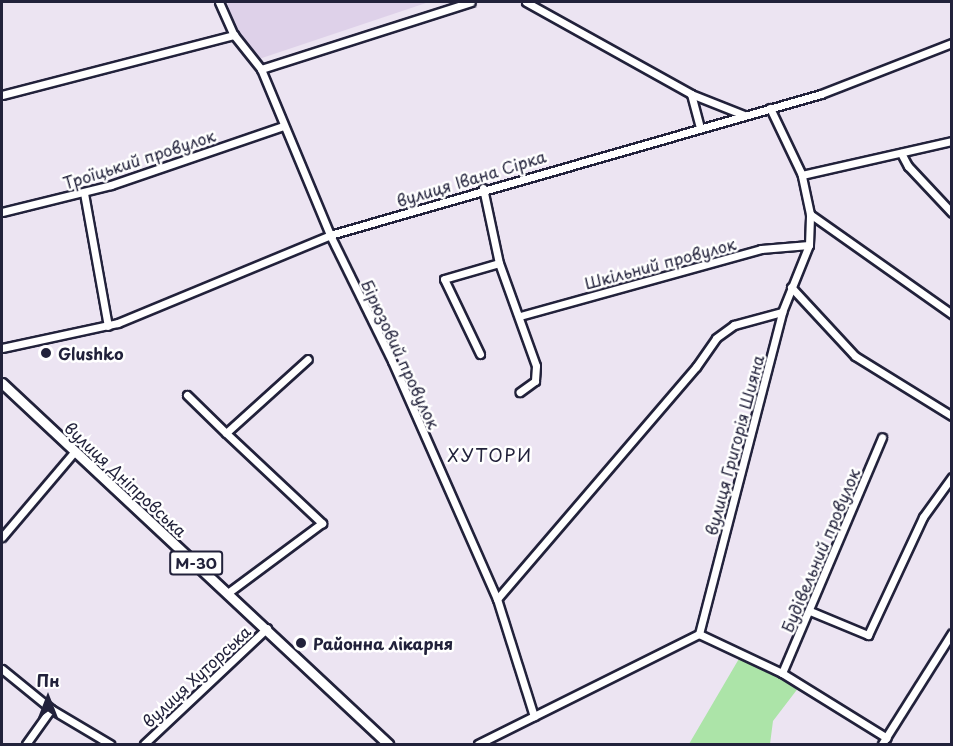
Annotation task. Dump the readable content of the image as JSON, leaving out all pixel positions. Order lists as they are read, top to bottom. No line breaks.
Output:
{"streets":{"highway":["вулиця Дніпровська","М-30"],"street":["Троїцький провулок","вулиця Івана Сірка","Шкільний провулок","Бірюзовий провулок","вулиця Григорія Шияна","Будівельний провулок","вулиця Хуторська"]},"crossings":[["Троїцький провулок","Бірюзовий провулок"],["вулиця Івана Сірка","Бірюзовий провулок"],["вулиця Івана Сірка","вулиця Григорія Шияна"],["Шкільний провулок","вулиця Григорія Шияна"],["вулиця Дніпровська","вулиця Хуторська"]],"districts":["ХУТОРИ"],"places":["Glushko","Районна лікарня"],"north":"top"}
